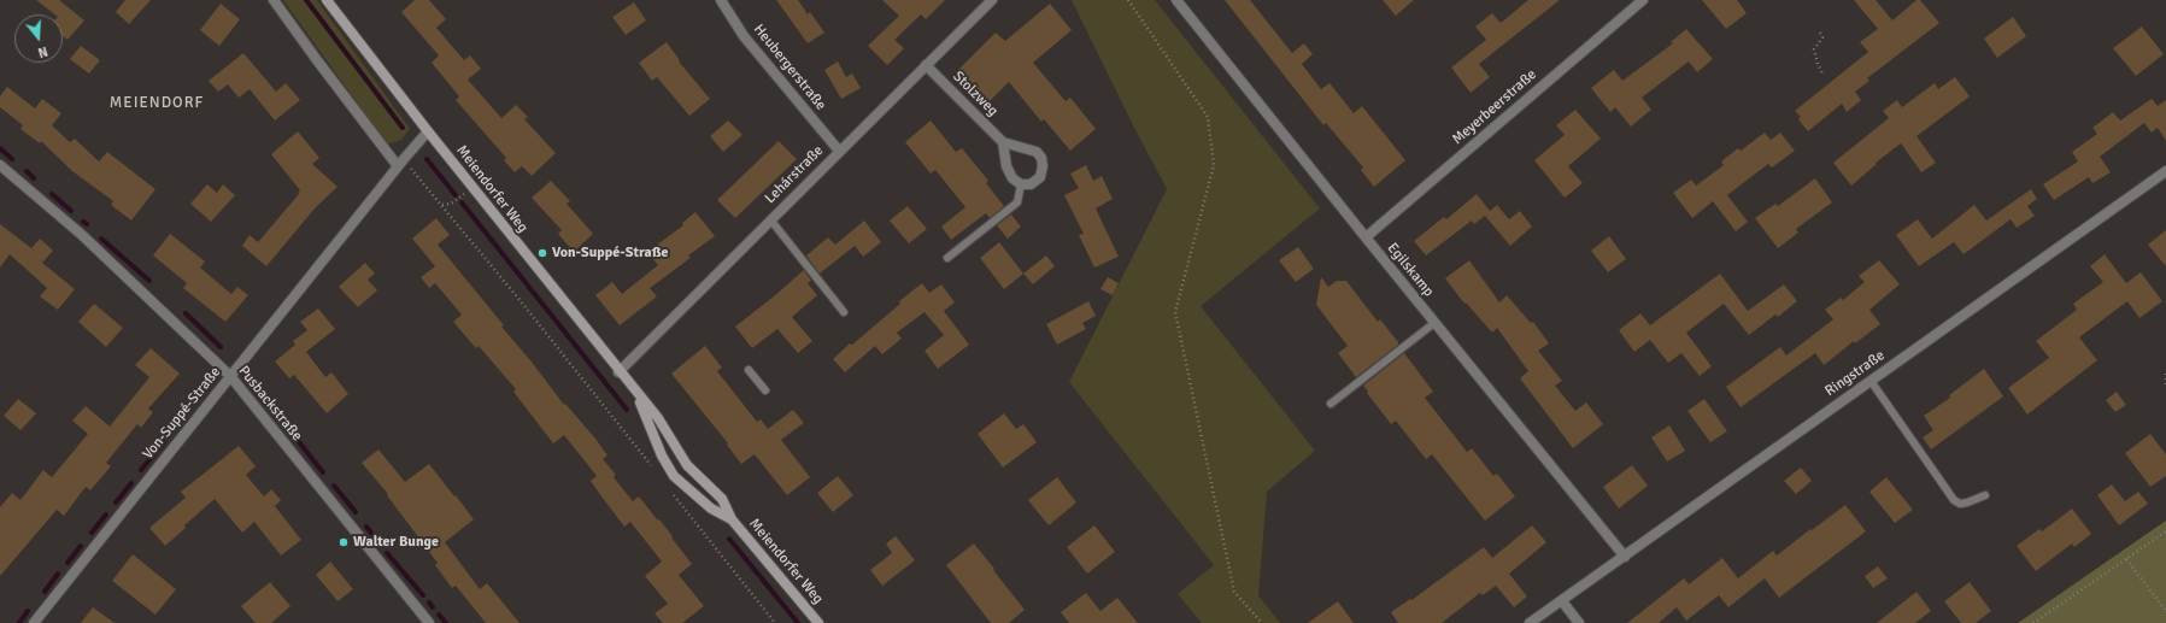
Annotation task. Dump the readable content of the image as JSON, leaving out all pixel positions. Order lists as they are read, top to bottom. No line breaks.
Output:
{"streets":{"street":["Heubergerstraße","Stolzweg","Meyerbeerstraße","Lehárstraße","Meiendorfer Weg","Egilskamp","Ringstraße","Pusbackstraße","Von-Suppé-Straße"]},"crossings":[["Heubergerstraße","Lehárstraße"],["Stolzweg","Lehárstraße"],["Meyerbeerstraße","Egilskamp"],["Lehárstraße","Meiendorfer Weg"],["Meiendorfer Weg","Von-Suppé-Straße"],["Egilskamp","Ringstraße"],["Pusbackstraße","Von-Suppé-Straße"]],"districts":["MEIENDORF"],"places":["Von-Suppé-Straße","Walter Bunge"],"north":"bottom"}
